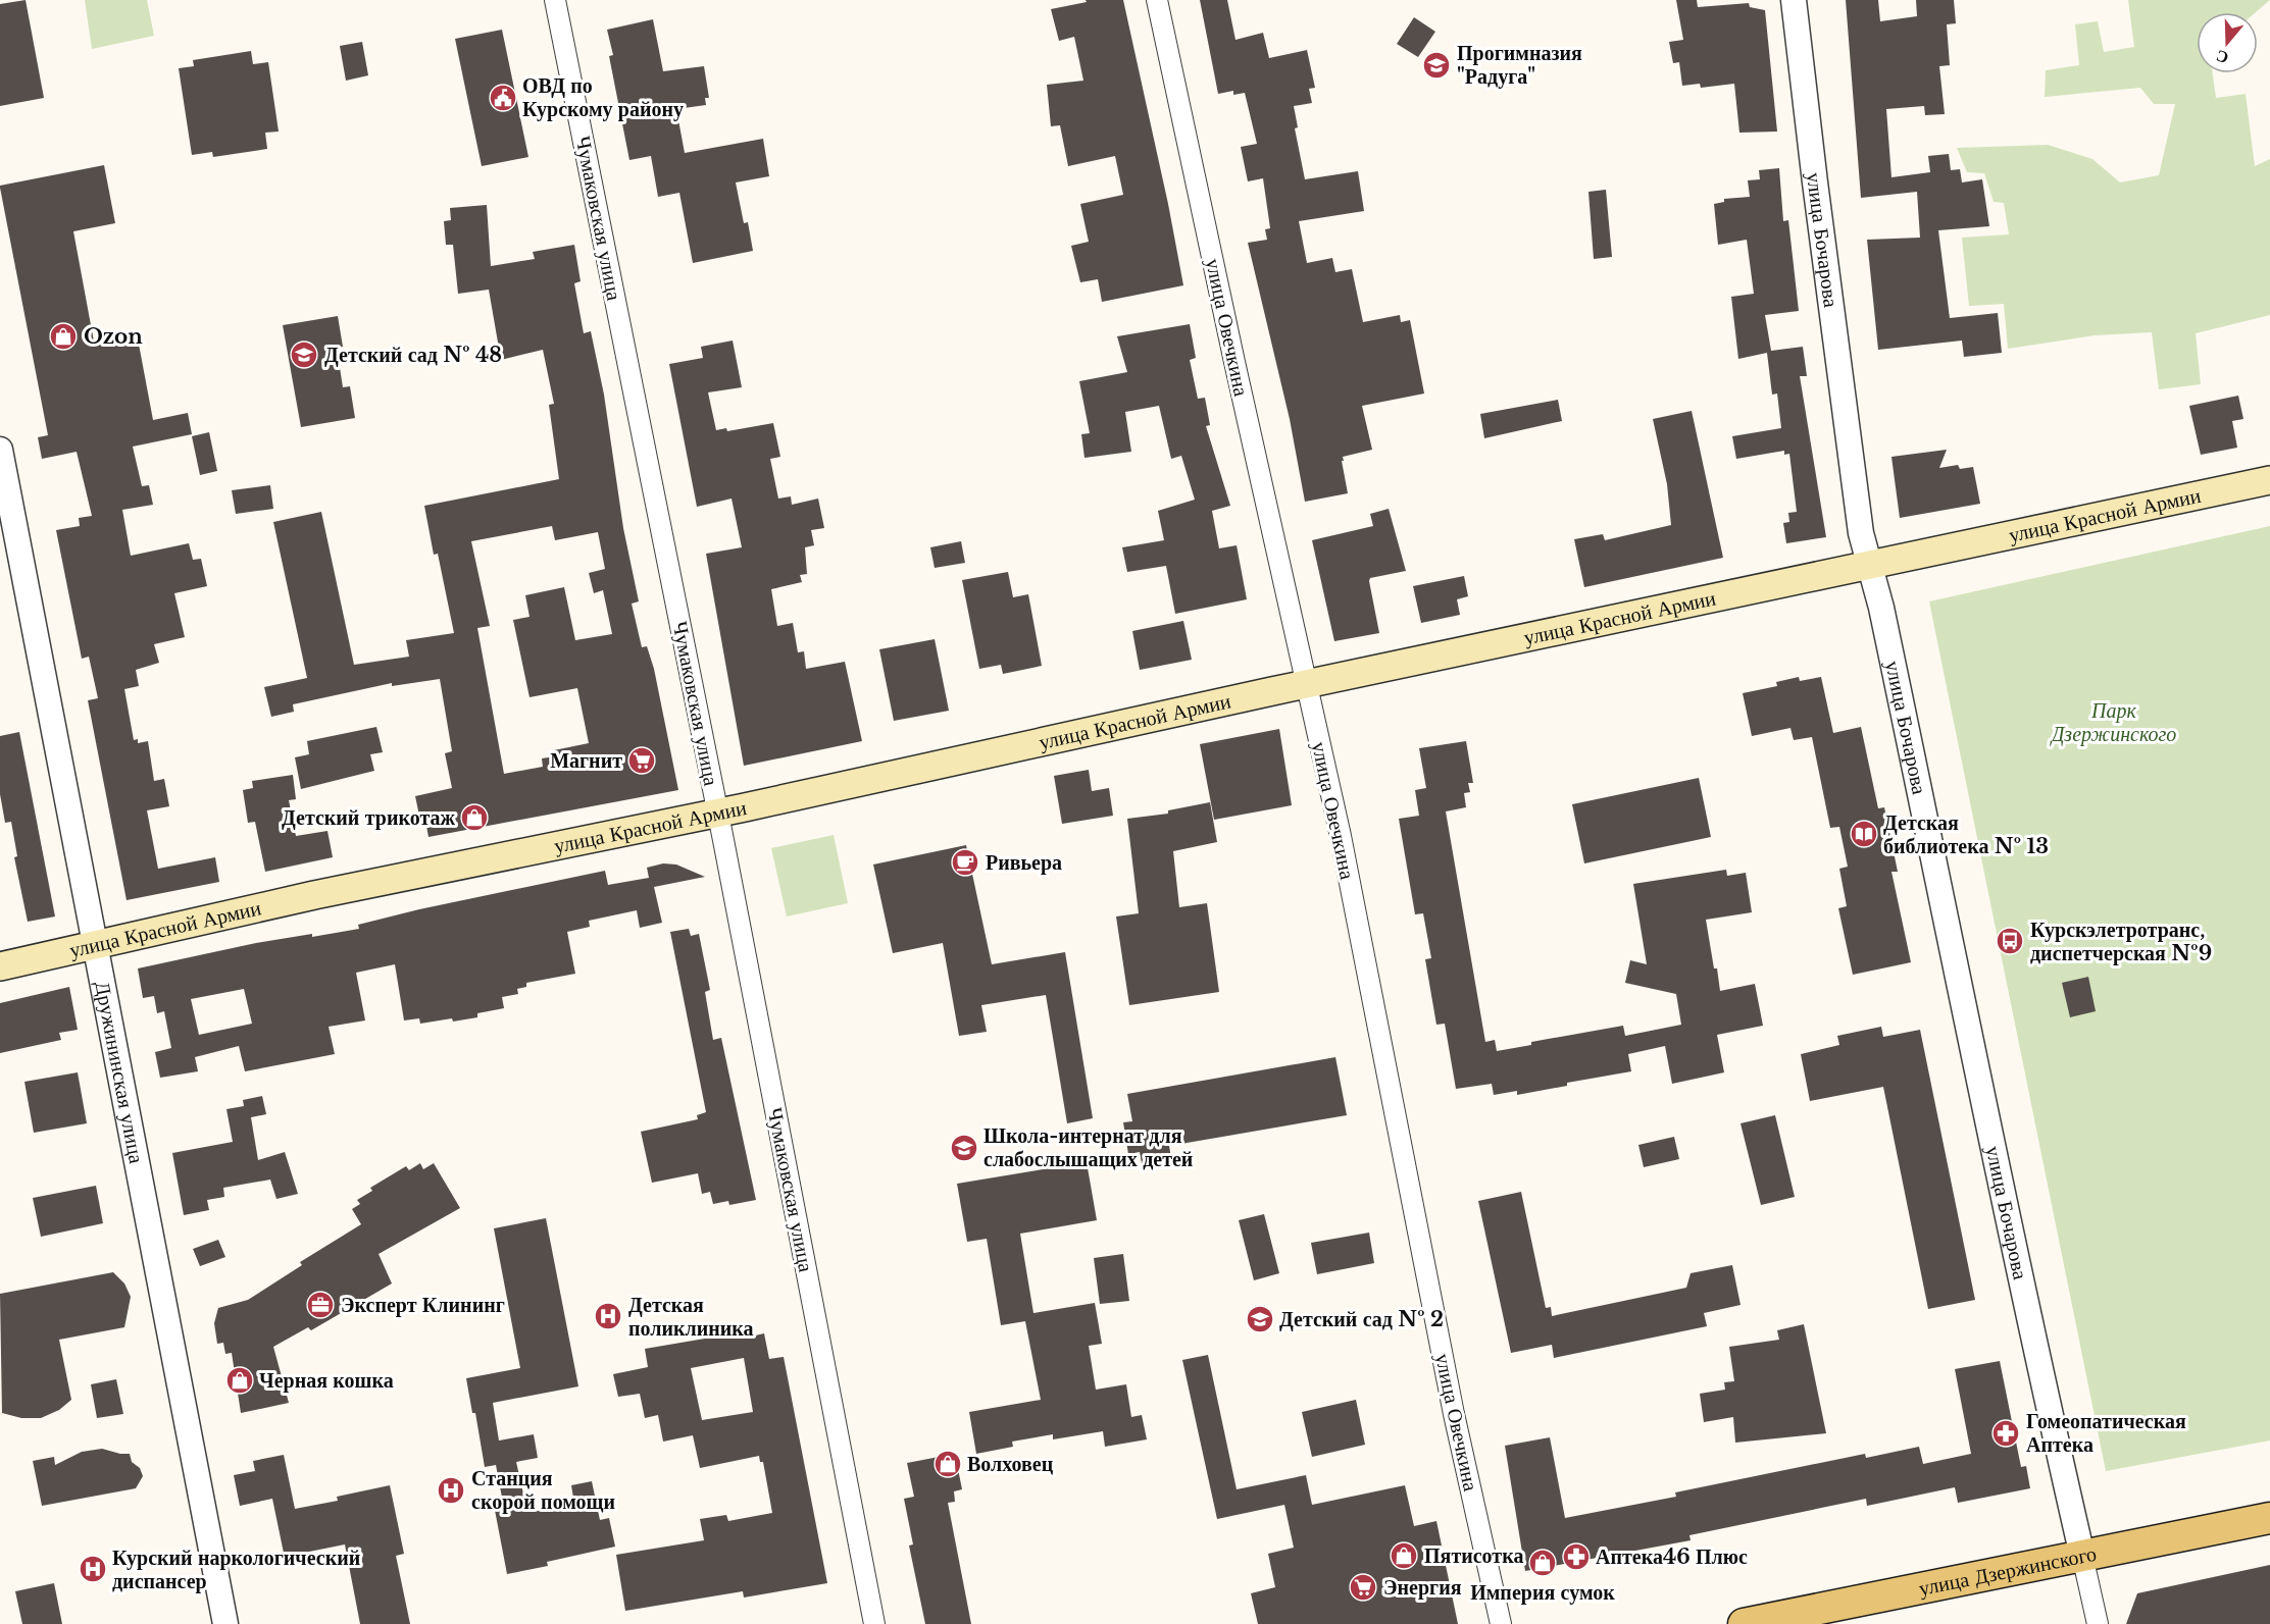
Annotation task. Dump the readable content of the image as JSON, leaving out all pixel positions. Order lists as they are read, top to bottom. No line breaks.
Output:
{"streets":{"main road":["улица Красной Армии","улица Дзержинского"],"street":["Чумаковская улица","улица Бочарова","улица Овечкина","Дружининская улица"]},"crossings":[["Чумаковская улица","улица Красной Армии"],["улица Бочарова","улица Красной Армии"],["улица Бочарова","улица Дзержинского"],["улица Овечкина","улица Красной Армии"],["улица Красной Армии","Дружининская улица"]],"parks":["Парк Дзержинского"],"places":{"school or university":["Прогимназия \"Радуга\"","Детский сад № 48","Школа-интернат для слабослышащих детей","Детский сад № 2"],"public building":["ОВД по Курскому району"],"shop":["Ozon","Детский трикотаж","Черная кошка","Волховец","Пятисотка","Империя сумок"],"supermarket":["Магнит","Энергия"],"library":["Детская библиотека № 13"],"cafe":["Ривьера"],"bus stop":["Курскэлетротранс, диспетчерская №9"],"office":["Эксперт Клининг"],"hospital":["Детская поликлиника","Станция скорой помощи","Курский наркологический диспансер"],"pharmacy":["Гомеопатическая Аптека","Аптека46 Плюс"]},"north":"bottom"}
